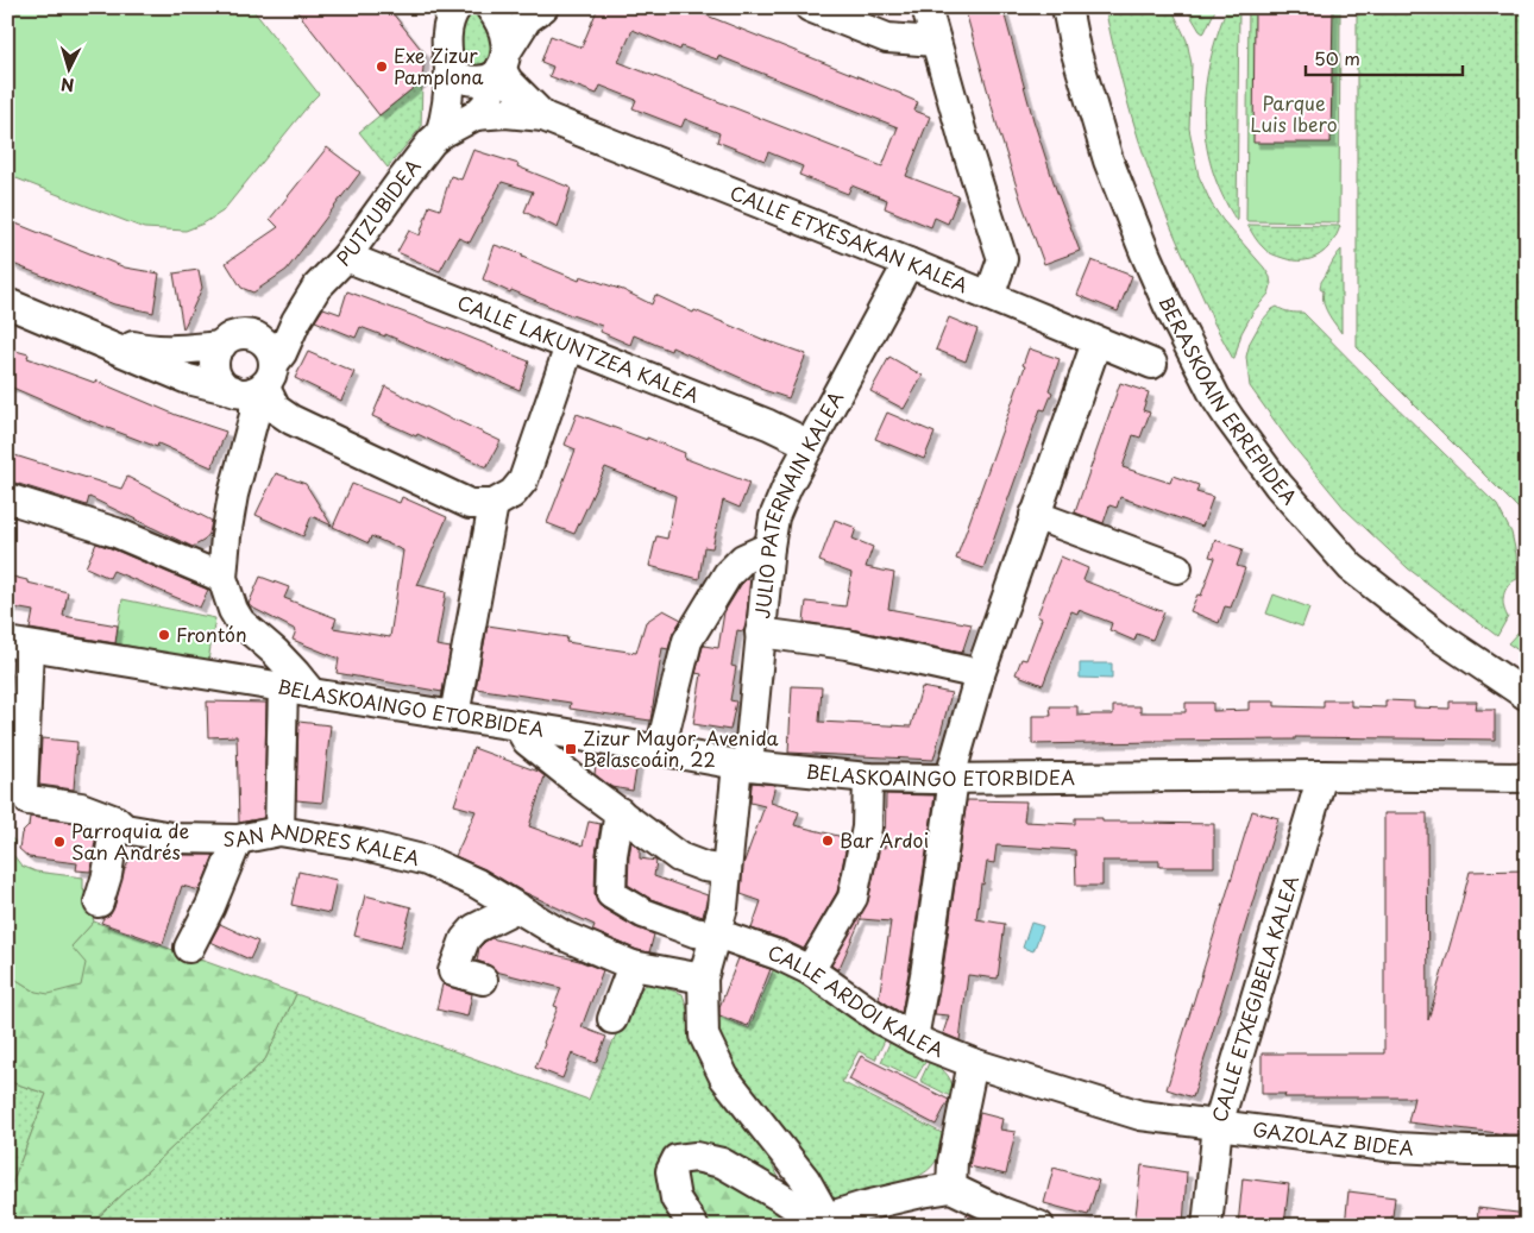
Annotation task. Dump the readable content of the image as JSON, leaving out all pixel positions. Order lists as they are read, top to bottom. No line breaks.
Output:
{"streets":{"street":["PUTZUBIDEA","CALLE ETXESAKAN KALEA","CALLE LAKUNTZEA KALEA","BERASKOAIN ERREPIDEA","JULIO PATERNAIN KALEA","BELASKOAINGO ETORBIDEA","SAN ANDRES KALEA","CALLE ETXEGIBELA KALEA","CALLE ARDOI KALEA","GAZOLAZ BIDEA"]},"crossings":[["PUTZUBIDEA","CALLE ETXESAKAN KALEA"],["PUTZUBIDEA","CALLE LAKUNTZEA KALEA"],["CALLE ETXESAKAN KALEA","JULIO PATERNAIN KALEA"],["CALLE LAKUNTZEA KALEA","JULIO PATERNAIN KALEA"],["JULIO PATERNAIN KALEA","BELASKOAINGO ETORBIDEA"],["JULIO PATERNAIN KALEA","SAN ANDRES KALEA"],["JULIO PATERNAIN KALEA","CALLE ARDOI KALEA"],["BELASKOAINGO ETORBIDEA","SAN ANDRES KALEA"],["BELASKOAINGO ETORBIDEA","CALLE ETXEGIBELA KALEA"],["CALLE ETXEGIBELA KALEA","GAZOLAZ BIDEA"],["CALLE ARDOI KALEA","GAZOLAZ BIDEA"]],"parks":["Parque Luis Ibero"],"places":{"other":["Exe Zizur Pamplona","Frontón","Bar Ardoi","Parroquia de San Andrés"],"transit":["Zizur Mayor, Avenida Belascoáin, 22"]},"scale_bar":"50 m","north":"bottom"}
